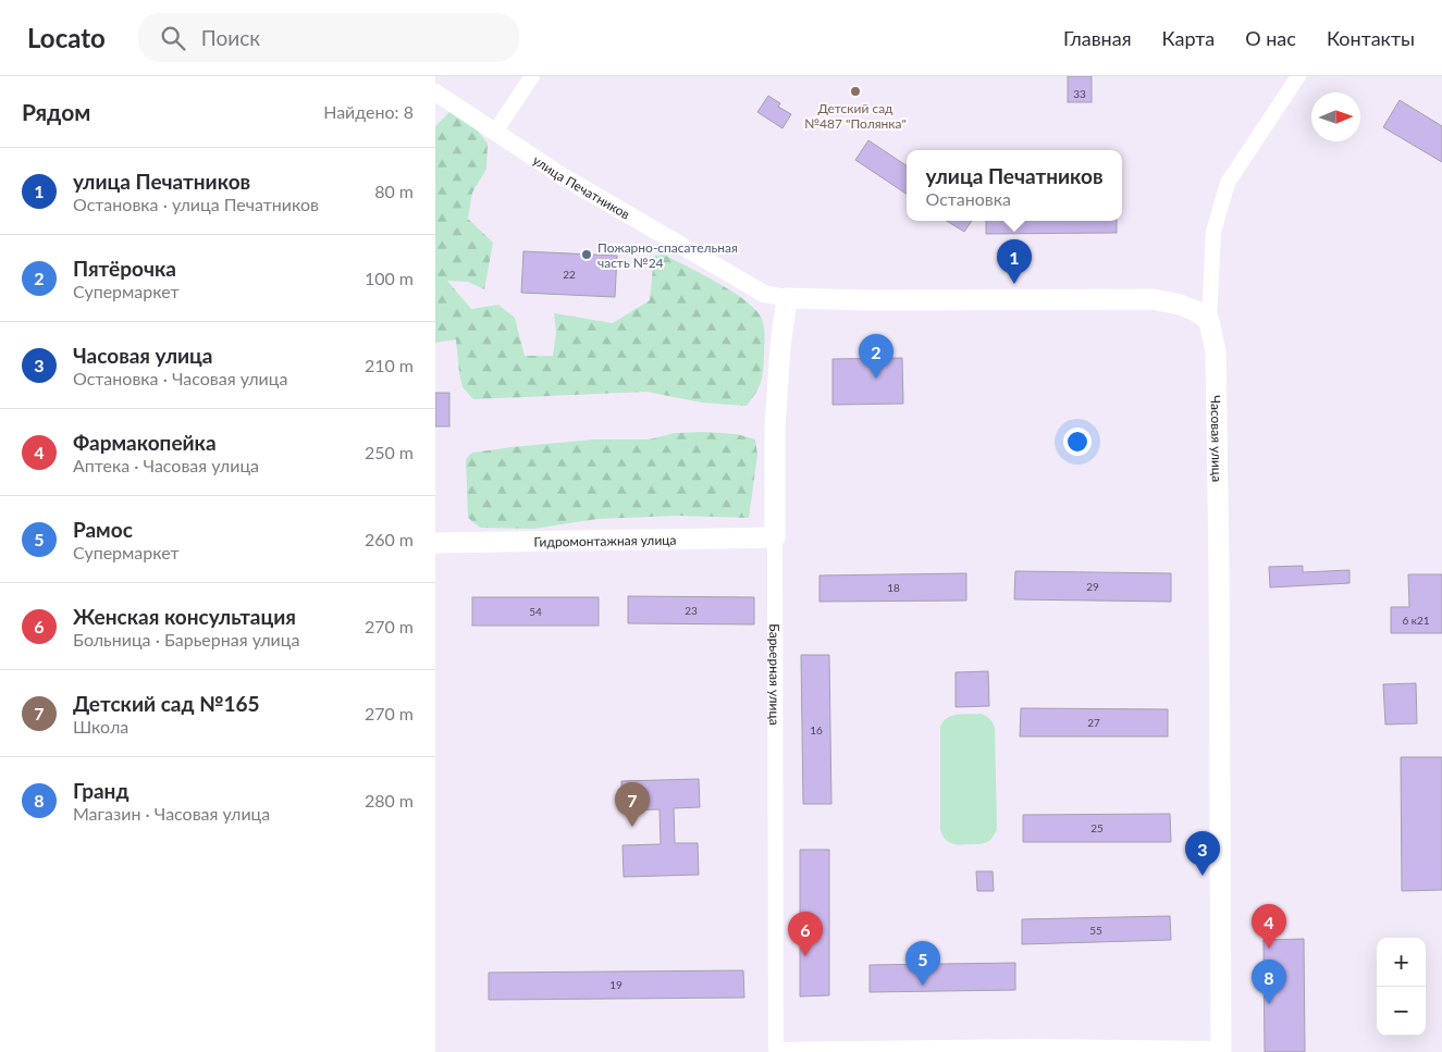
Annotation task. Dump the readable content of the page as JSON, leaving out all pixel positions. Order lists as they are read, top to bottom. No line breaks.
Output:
{"streets":{"main road":["улица Печатников","Часовая улица","Гидромонтажная улица","Барьерная улица"]},"crossings":[["улица Печатников","Часовая улица"],["улица Печатников","Барьерная улица"],["Гидромонтажная улица","Барьерная улица"]],"places":["Детский сад №487 \"Полянка\"","Пожарно-спасательная часть №24"],"house_numbers":["33","22","29","18","23","54","6 к21","27","16","25","55","19"],"north":"right","page":{"header":"Locato","search":"Поиск","nav":["Главная","Карта","О нас","Контакты"],"heading":["Рядом","Найдено: 8"],"list":[{"mark":"1","name":"улица Печатников","note":"Остановка · улица Печатников","value":"80 m"},{"mark":"2","name":"Пятёрочка","note":"Супермаркет","value":"100 m"},{"mark":"3","name":"Часовая улица","note":"Остановка · Часовая улица","value":"210 m"},{"mark":"4","name":"Фармакопейка","note":"Аптека · Часовая улица","value":"250 m"},{"mark":"5","name":"Рамос","note":"Супермаркет","value":"260 m"},{"mark":"6","name":"Женская консультация","note":"Больница · Барьерная улица","value":"270 m"},{"mark":"7","name":"Детский сад №165","note":"Школа","value":"270 m"},{"mark":"8","name":"Гранд","note":"Магазин · Часовая улица","value":"280 m"}],"popup":["улица Печатников","Остановка"],"pins":["1","2","7","3","4","6","5","8"],"map_buttons":["+","−"]}}
